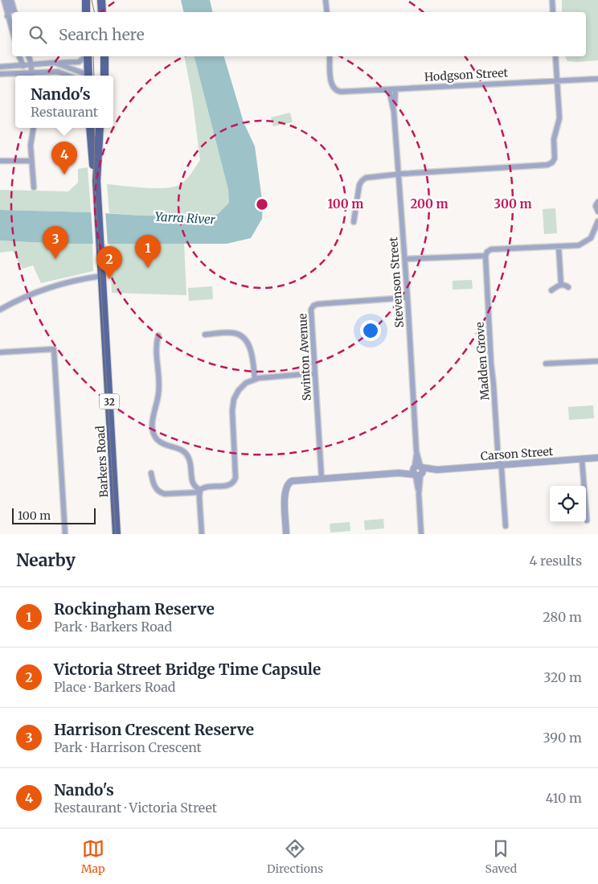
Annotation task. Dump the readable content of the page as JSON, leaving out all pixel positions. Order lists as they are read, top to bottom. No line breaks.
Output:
{"streets":{"main road":["32","Barkers Road"],"street":["Hodgson Street","Stevenson Street","Swinton Avenue","Madden Grove","Carson Street"]},"crossings":[["Hodgson Street","Stevenson Street"],["Stevenson Street","Swinton Avenue"],["Stevenson Street","Carson Street"],["Swinton Avenue","Carson Street"],["Madden Grove","Carson Street"],["32","Barkers Road"]],"water":["Yarra River"],"scale_bar":"100 m","page":{"search":"Search here","popup":["Nando's","Restaurant"],"pins":["4","3","1","2"],"scale":"100 m","heading":["Nearby","4 results"],"list":[{"mark":"1","name":"Rockingham Reserve","note":"Park · Barkers Road","value":"280 m"},{"mark":"2","name":"Victoria Street Bridge Time Capsule","note":"Place · Barkers Road","value":"320 m"},{"mark":"3","name":"Harrison Crescent Reserve","note":"Park · Harrison Crescent","value":"390 m"},{"mark":"4","name":"Nando's","note":"Restaurant · Victoria Street","value":"410 m"}],"nav":["Map","Directions","Saved"]},"rings":["100 m","200 m","300 m"]}
